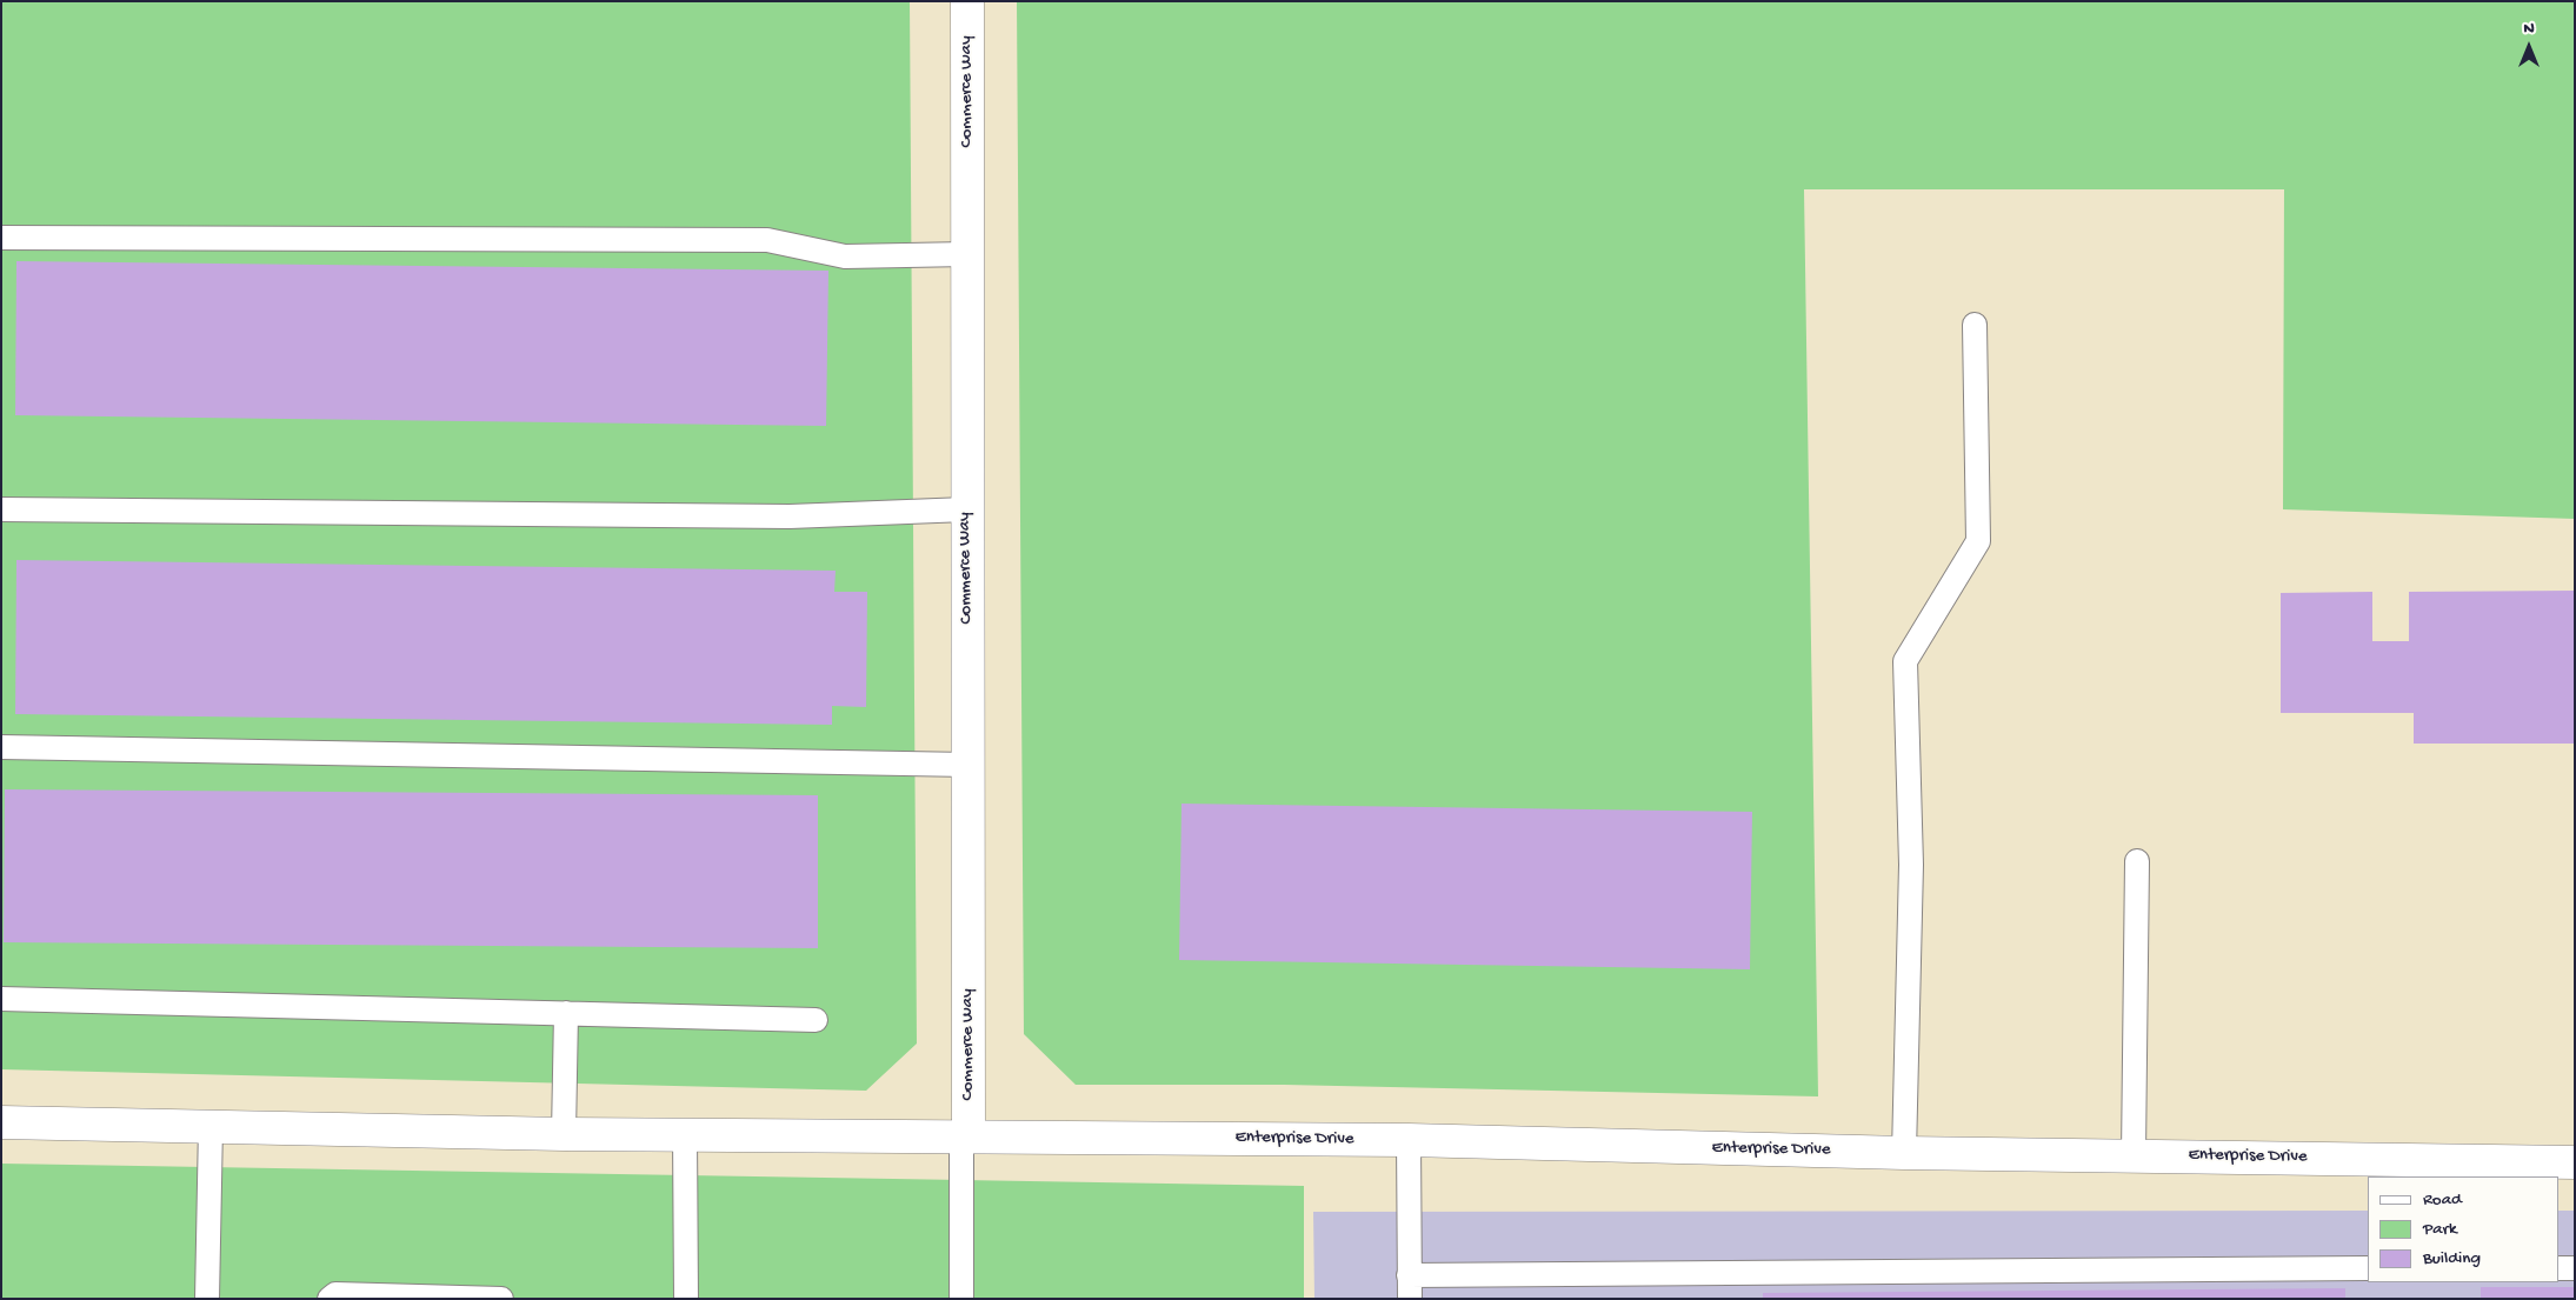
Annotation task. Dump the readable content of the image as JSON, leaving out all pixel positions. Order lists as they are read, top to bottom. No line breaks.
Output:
{"streets":{"street":["Commerce Way","Enterprise Drive"]},"crossings":[["Commerce Way","Enterprise Drive"]],"legend":["Road","Park","Building"],"north":"top"}
